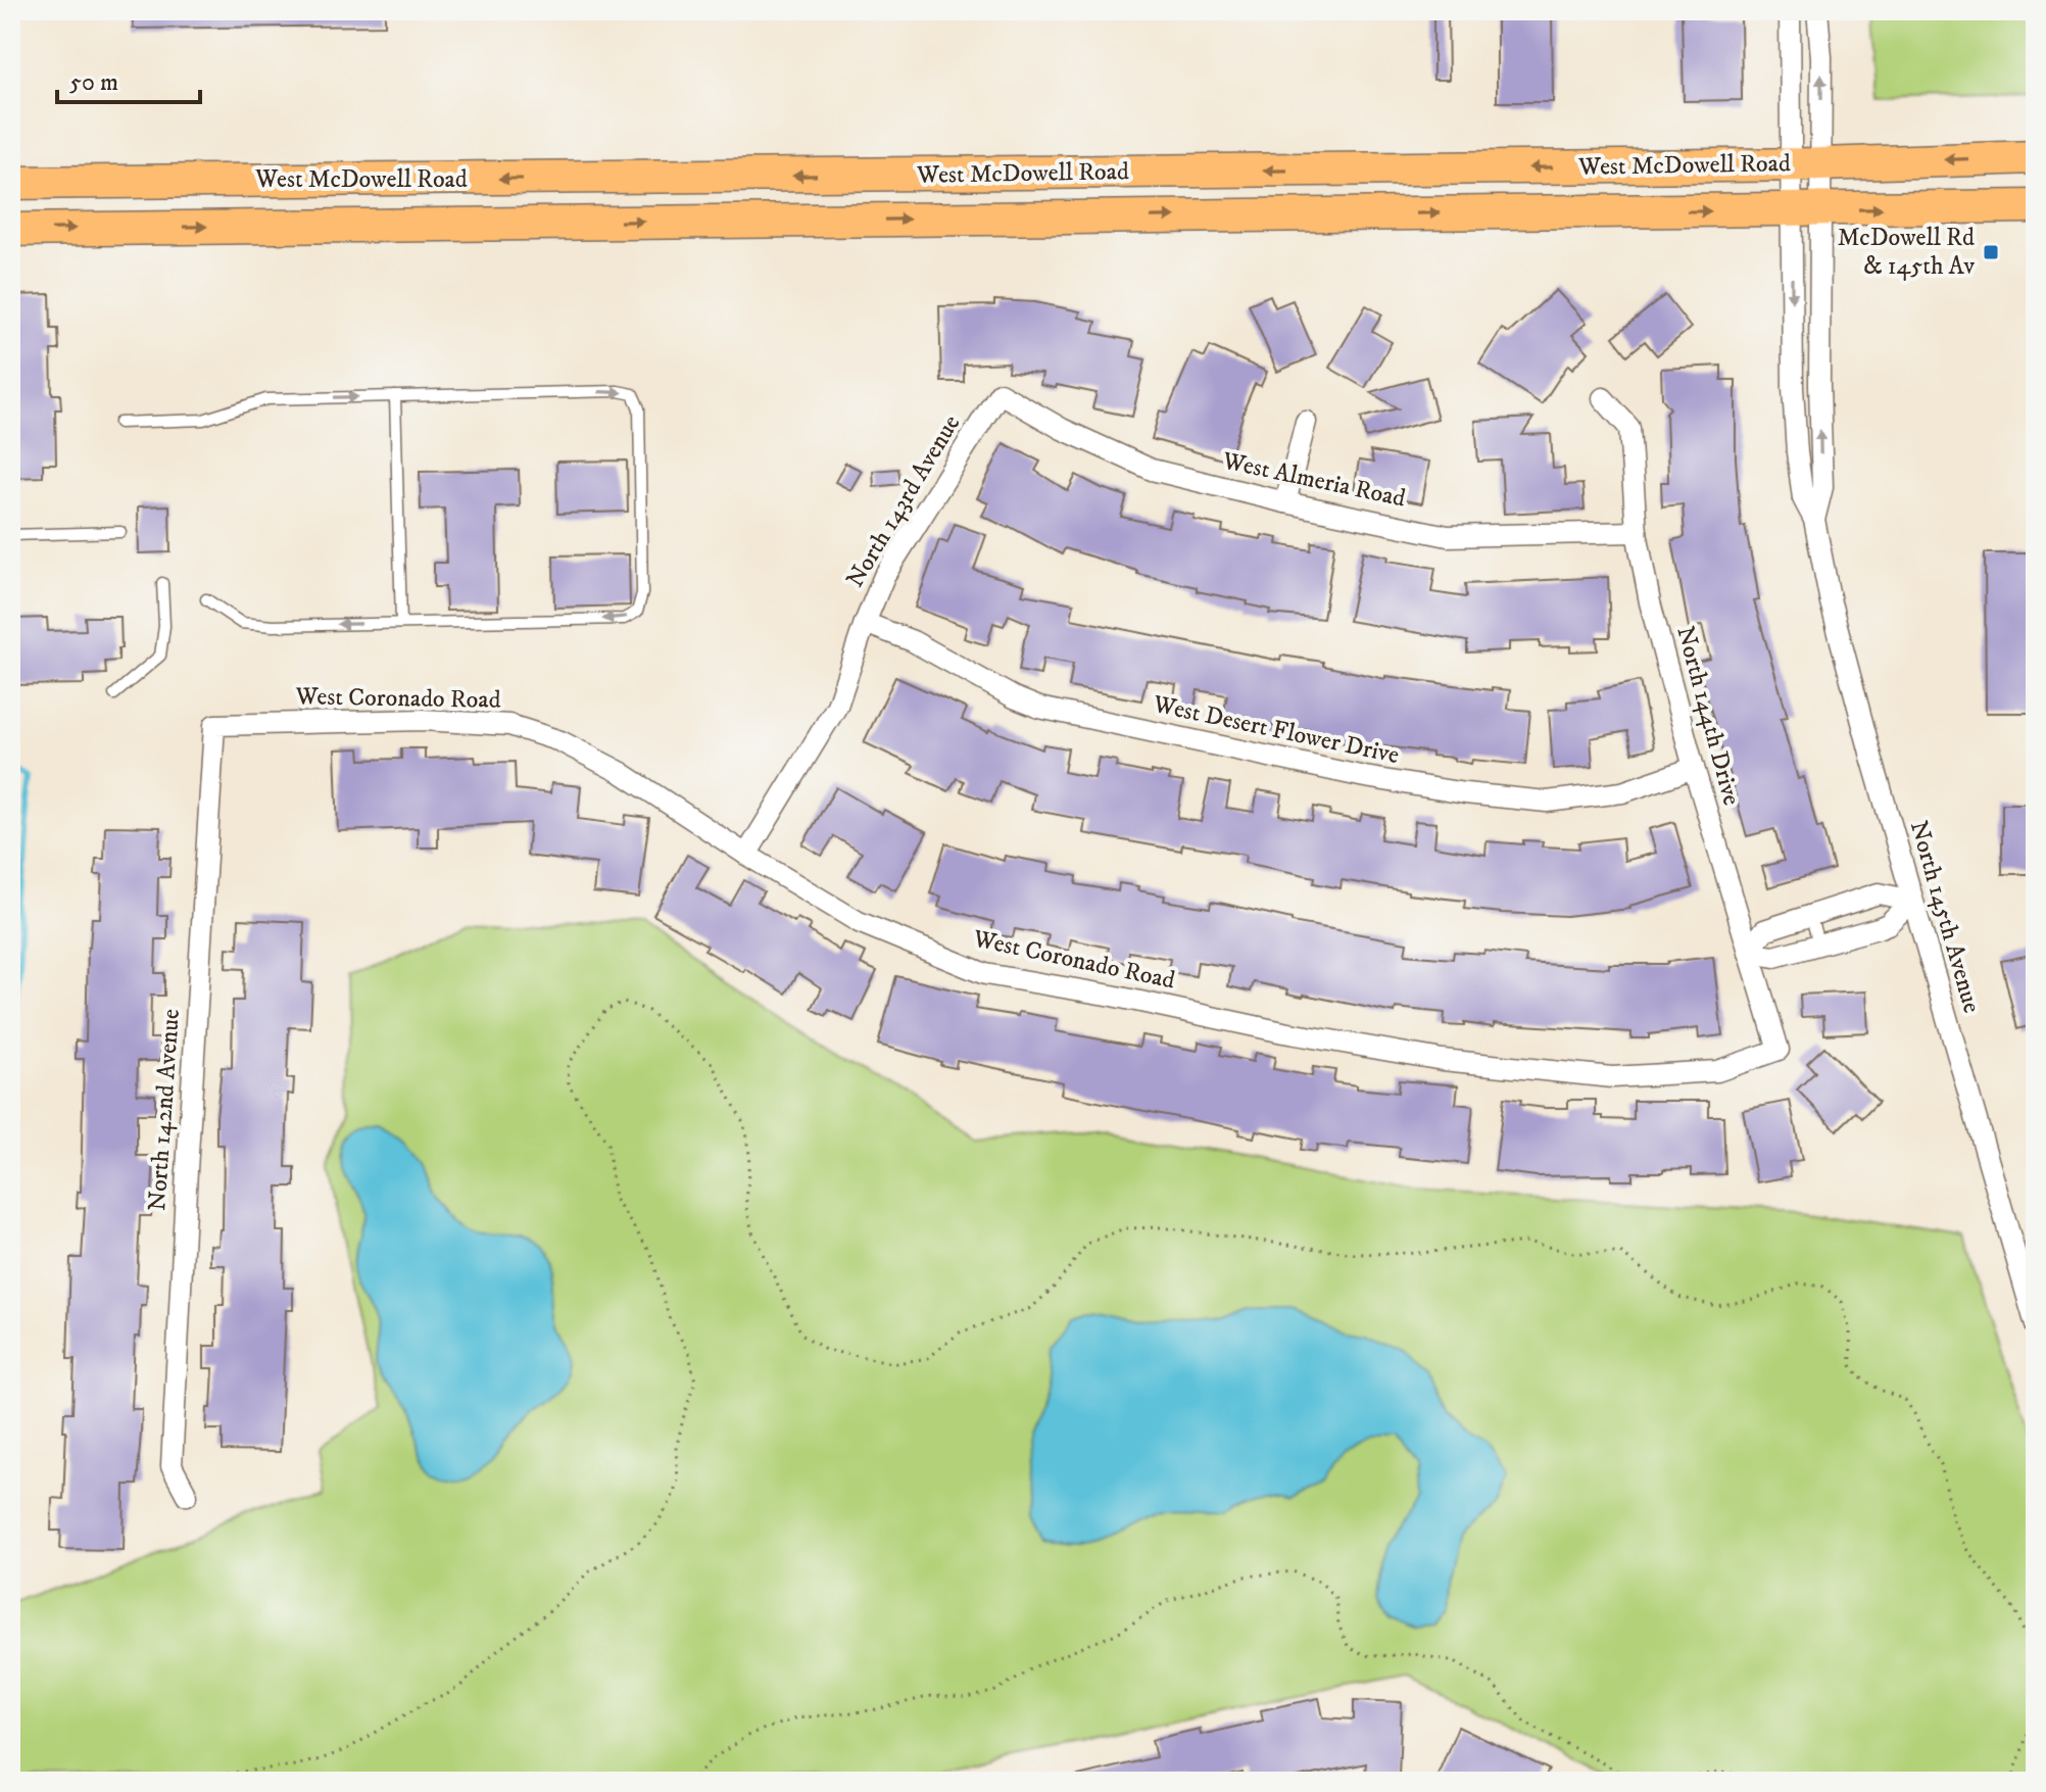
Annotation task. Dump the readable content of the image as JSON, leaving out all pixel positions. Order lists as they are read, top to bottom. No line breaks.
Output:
{"streets":{"main road":["West McDowell Road"],"street":["West Almeria Road","North 143rd Avenue","West Coronado Road","North 144th Drive","West Desert Flower Drive","North 145th Avenue","North 142nd Avenue"]},"crossings":[["West McDowell Road","North 145th Avenue"],["West Almeria Road","North 143rd Avenue"],["West Almeria Road","North 144th Drive"],["North 143rd Avenue","West Coronado Road"],["North 143rd Avenue","West Desert Flower Drive"],["West Coronado Road","North 144th Drive"],["West Coronado Road","North 142nd Avenue"],["North 144th Drive","West Desert Flower Drive"]],"places":{"transit":["McDowell Rd & 145th Av"]},"scale_bar":"50 m"}
